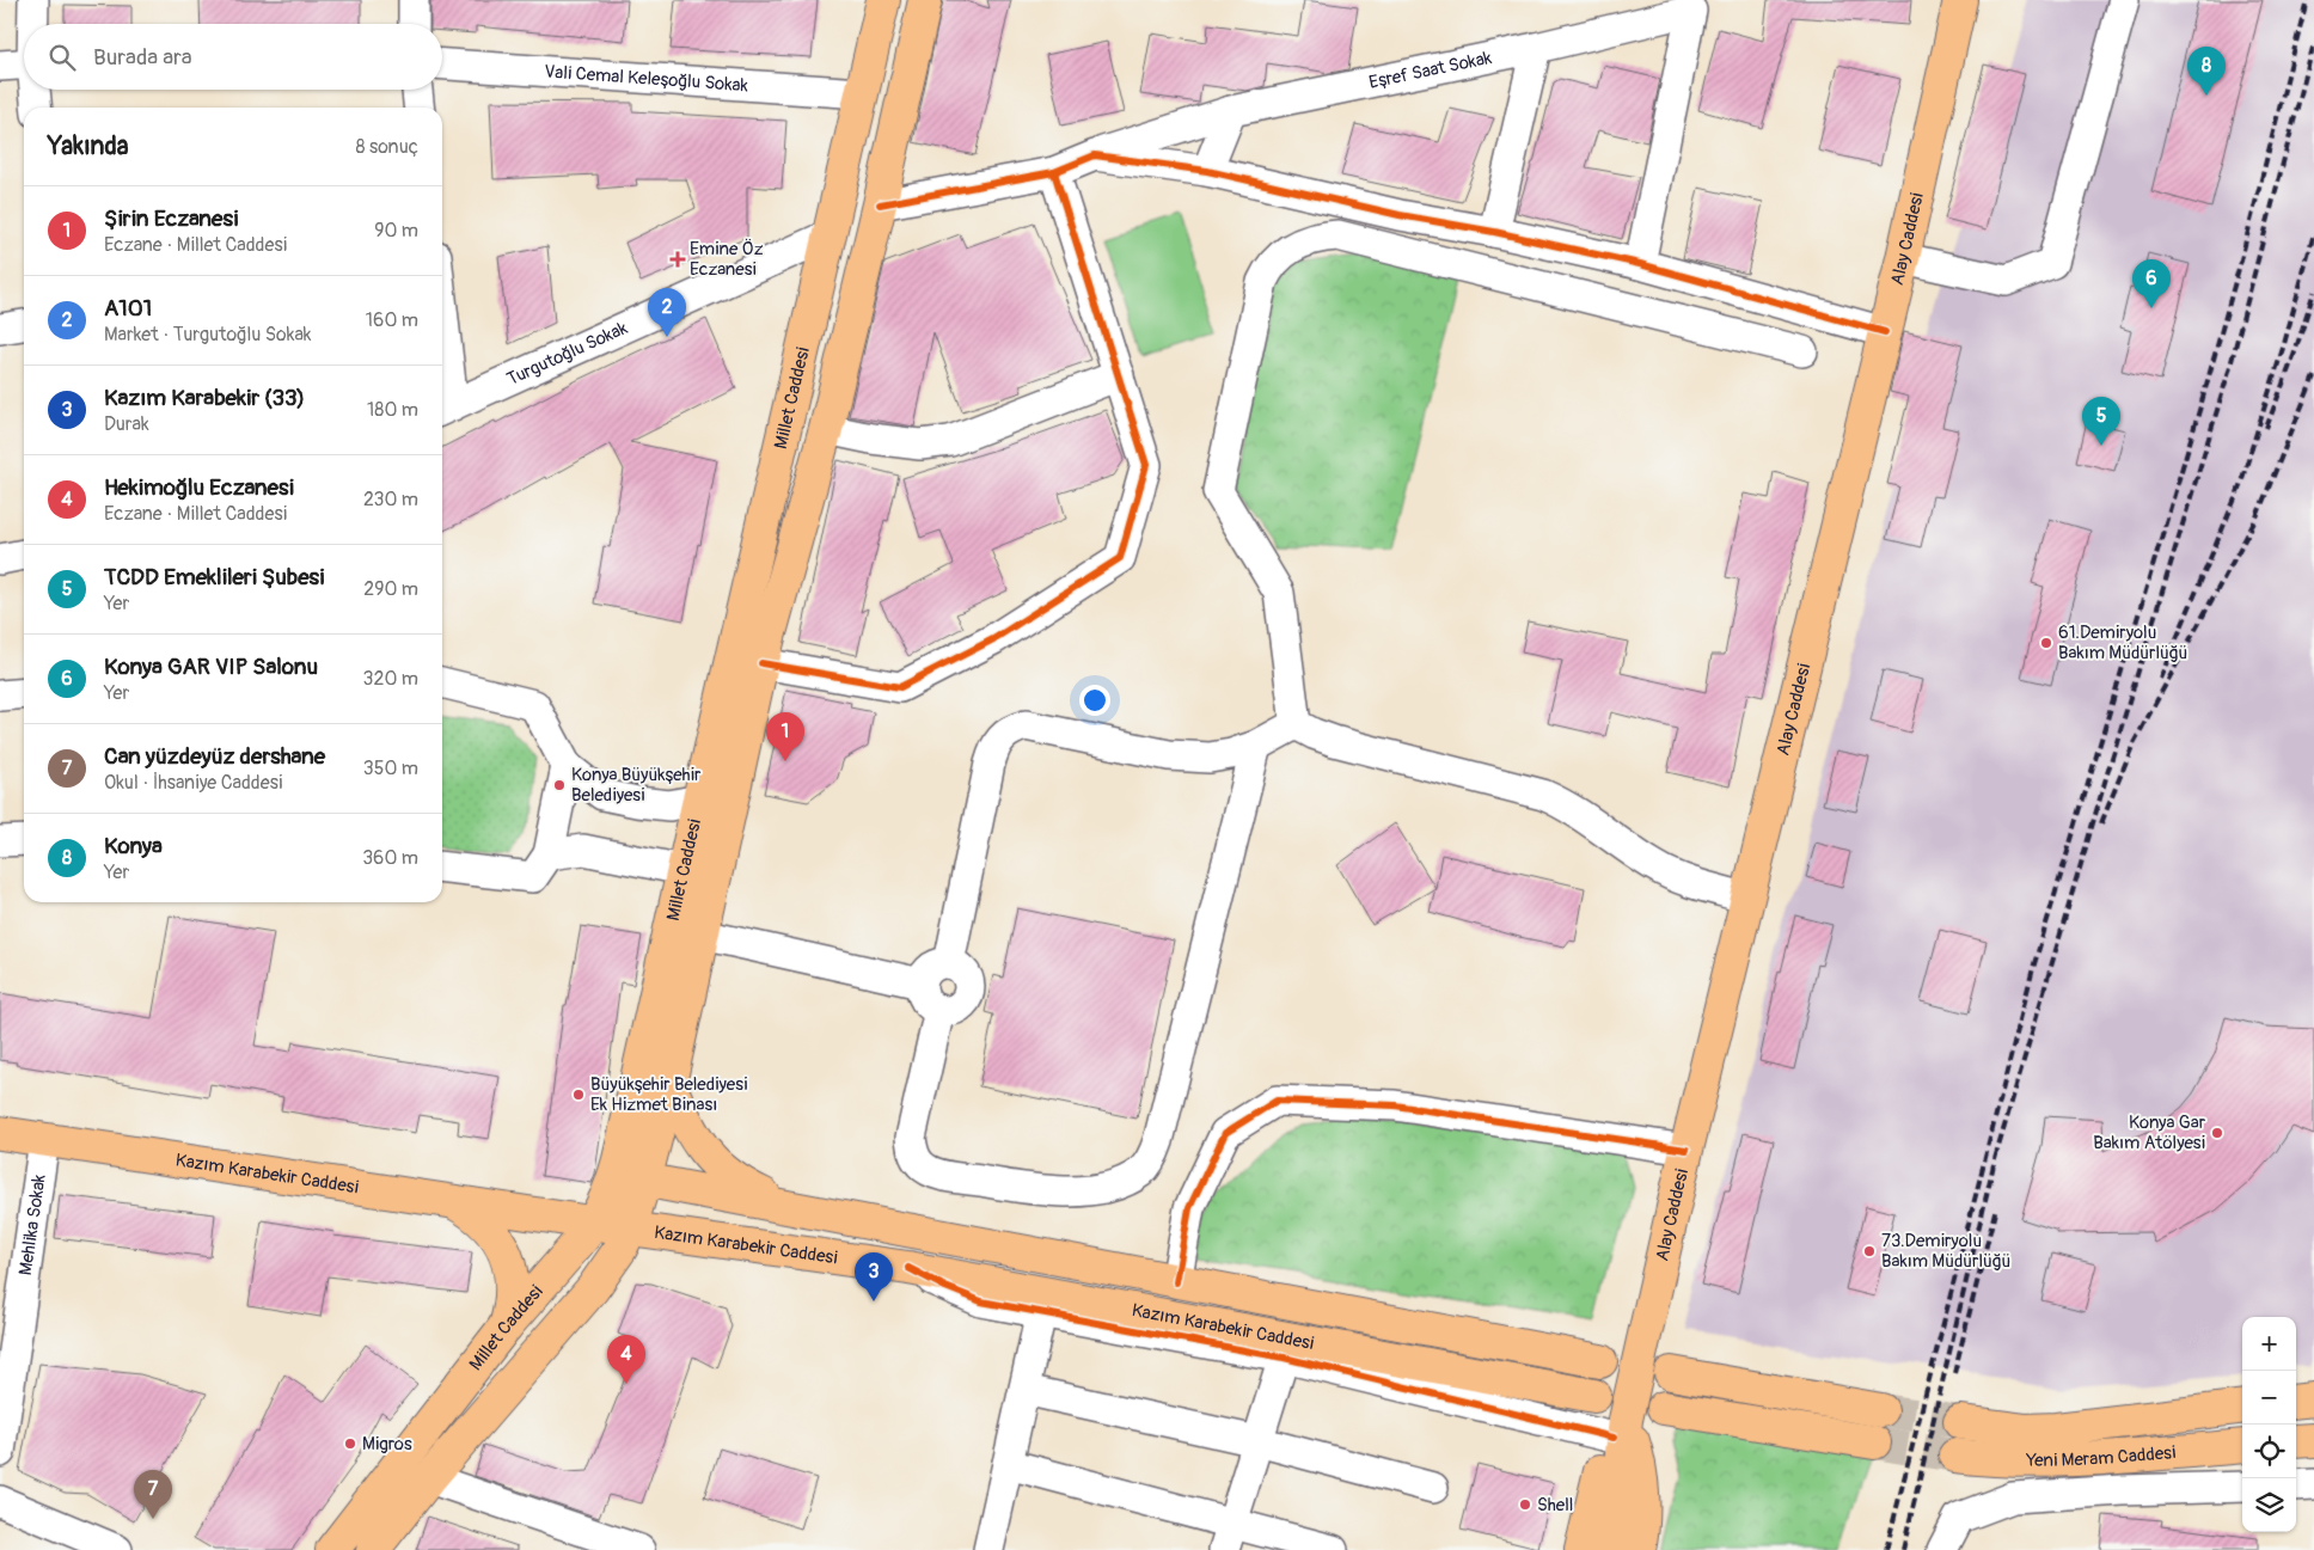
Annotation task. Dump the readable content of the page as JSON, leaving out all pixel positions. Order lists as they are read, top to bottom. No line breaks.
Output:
{"streets":{"main road":["Alay Caddesi","Millet Caddesi","Kazım Karabekir Caddesi","Yeni Meram Caddesi"],"street":["Eşref Saat Sokak","Vali Cemal Keleşoğlu Sokak","Turgutoğlu Sokak","Mehlika Sokak"]},"crossings":[["Eşref Saat Sokak","Millet Caddesi"],["Vali Cemal Keleşoğlu Sokak","Millet Caddesi"],["Turgutoğlu Sokak","Millet Caddesi"],["Millet Caddesi","Kazım Karabekir Caddesi"],["Kazım Karabekir Caddesi","Mehlika Sokak"]],"places":{"health":["Emine Öz Eczanesi"],"other":["61.Demiryolu Bakım Müdürlüğü","Konya Büyükşehir Belediyesi","Büyükşehir Belediyesi Ek Hizmet Binası","Konya Gar Bakım Atölyesi","73.Demiryolu Bakım Müdürlüğü","Migros","Shell"]},"page":{"search":"Burada ara","pins":["8","6","2","5","1","3","4","7"],"heading":["Yakında","8 sonuç"],"list":[{"mark":"1","name":"Şirin Eczanesi","note":"Eczane · Millet Caddesi","value":"90 m"},{"mark":"2","name":"A101","note":"Market · Turgutoğlu Sokak","value":"160 m"},{"mark":"3","name":"Kazım Karabekir (33)","note":"Durak","value":"180 m"},{"mark":"4","name":"Hekimoğlu Eczanesi","note":"Eczane · Millet Caddesi","value":"230 m"},{"mark":"5","name":"TCDD Emeklileri Şubesi","note":"Yer","value":"290 m"},{"mark":"6","name":"Konya GAR VIP Salonu","note":"Yer","value":"320 m"},{"mark":"7","name":"Can yüzdeyüz dershane","note":"Okul · İhsaniye Caddesi","value":"350 m"},{"mark":"8","name":"Konya","note":"Yer","value":"360 m"}],"map_buttons":["+","−"]}}
